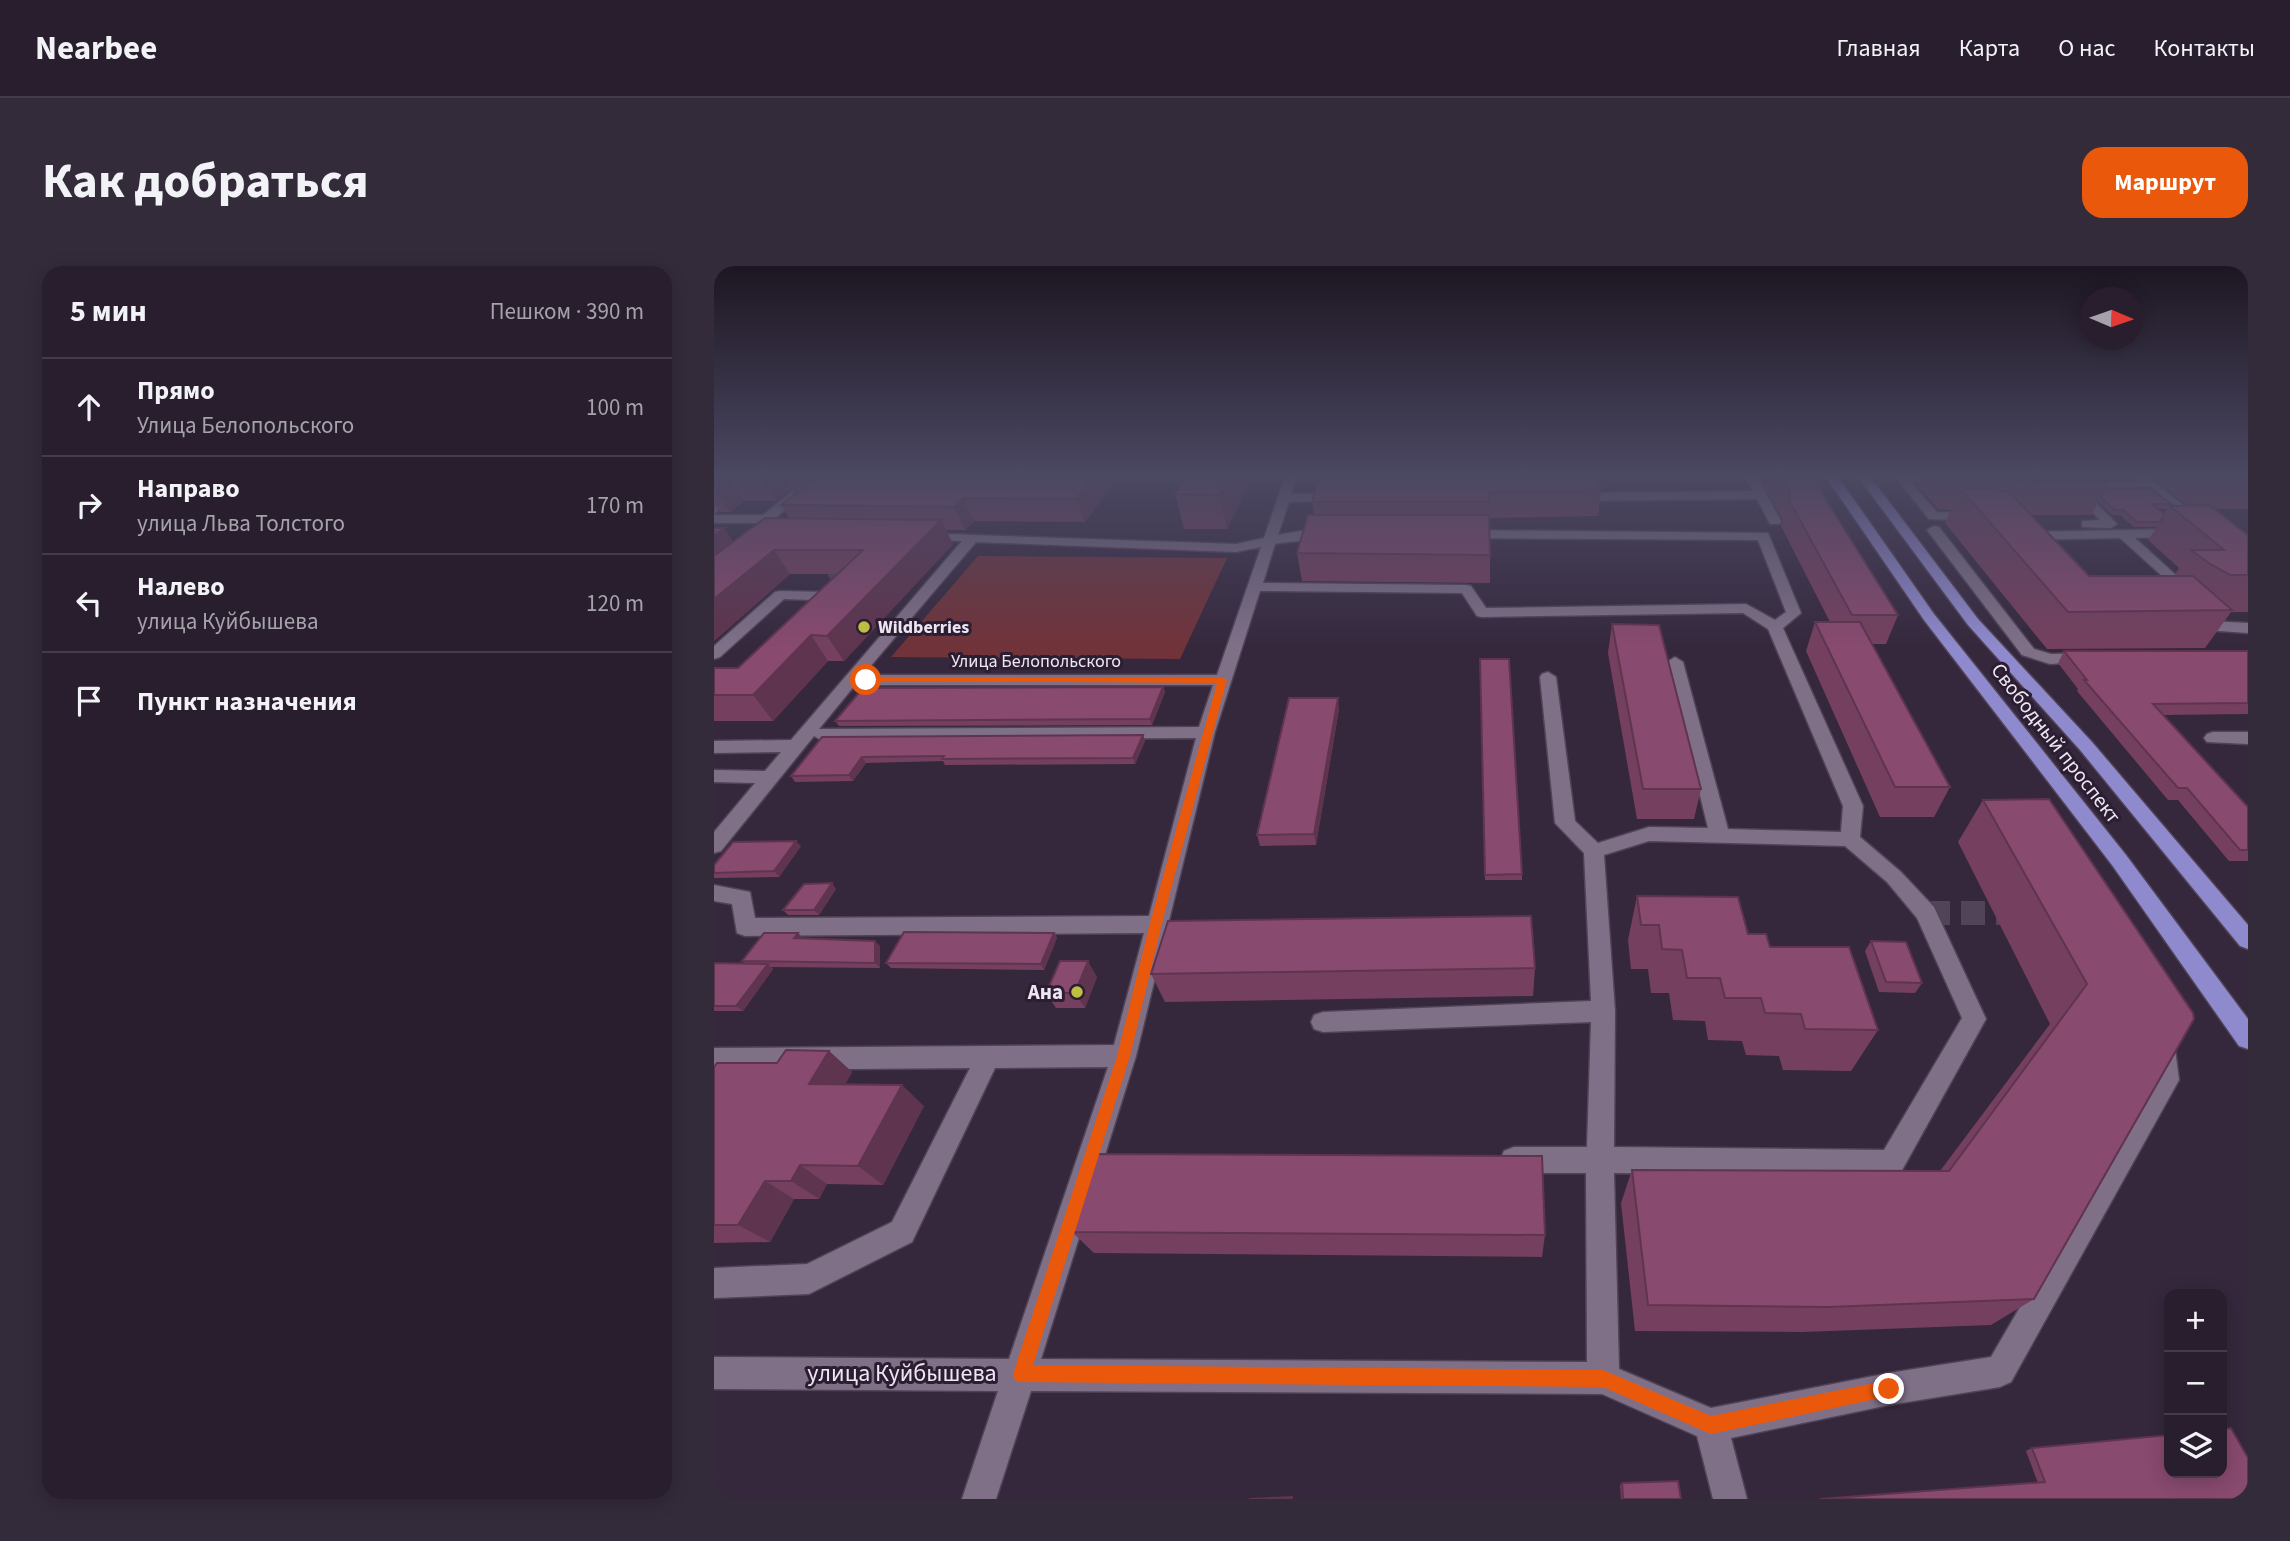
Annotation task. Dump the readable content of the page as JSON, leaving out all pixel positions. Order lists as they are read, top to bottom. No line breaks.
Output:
{"streets":{"main road":["Свободный проспект"],"street":["Улица Белопольского","улица Куйбышева"]},"places":["Wildberries","Ана"],"north":"right","page":{"header":"Nearbee","nav":["Главная","Карта","О нас","Контакты"],"title":"Как добраться","buttons":"Маршрут","heading":["5 мин","Пешком · 390 m"],"list":[["Прямо","Улица Белопольского","100 m"],["Направо","улица Льва Толстого","170 m"],["Налево","улица Куйбышева","120 m"],"Пункт назначения"],"map_buttons":["+","−"]}}
